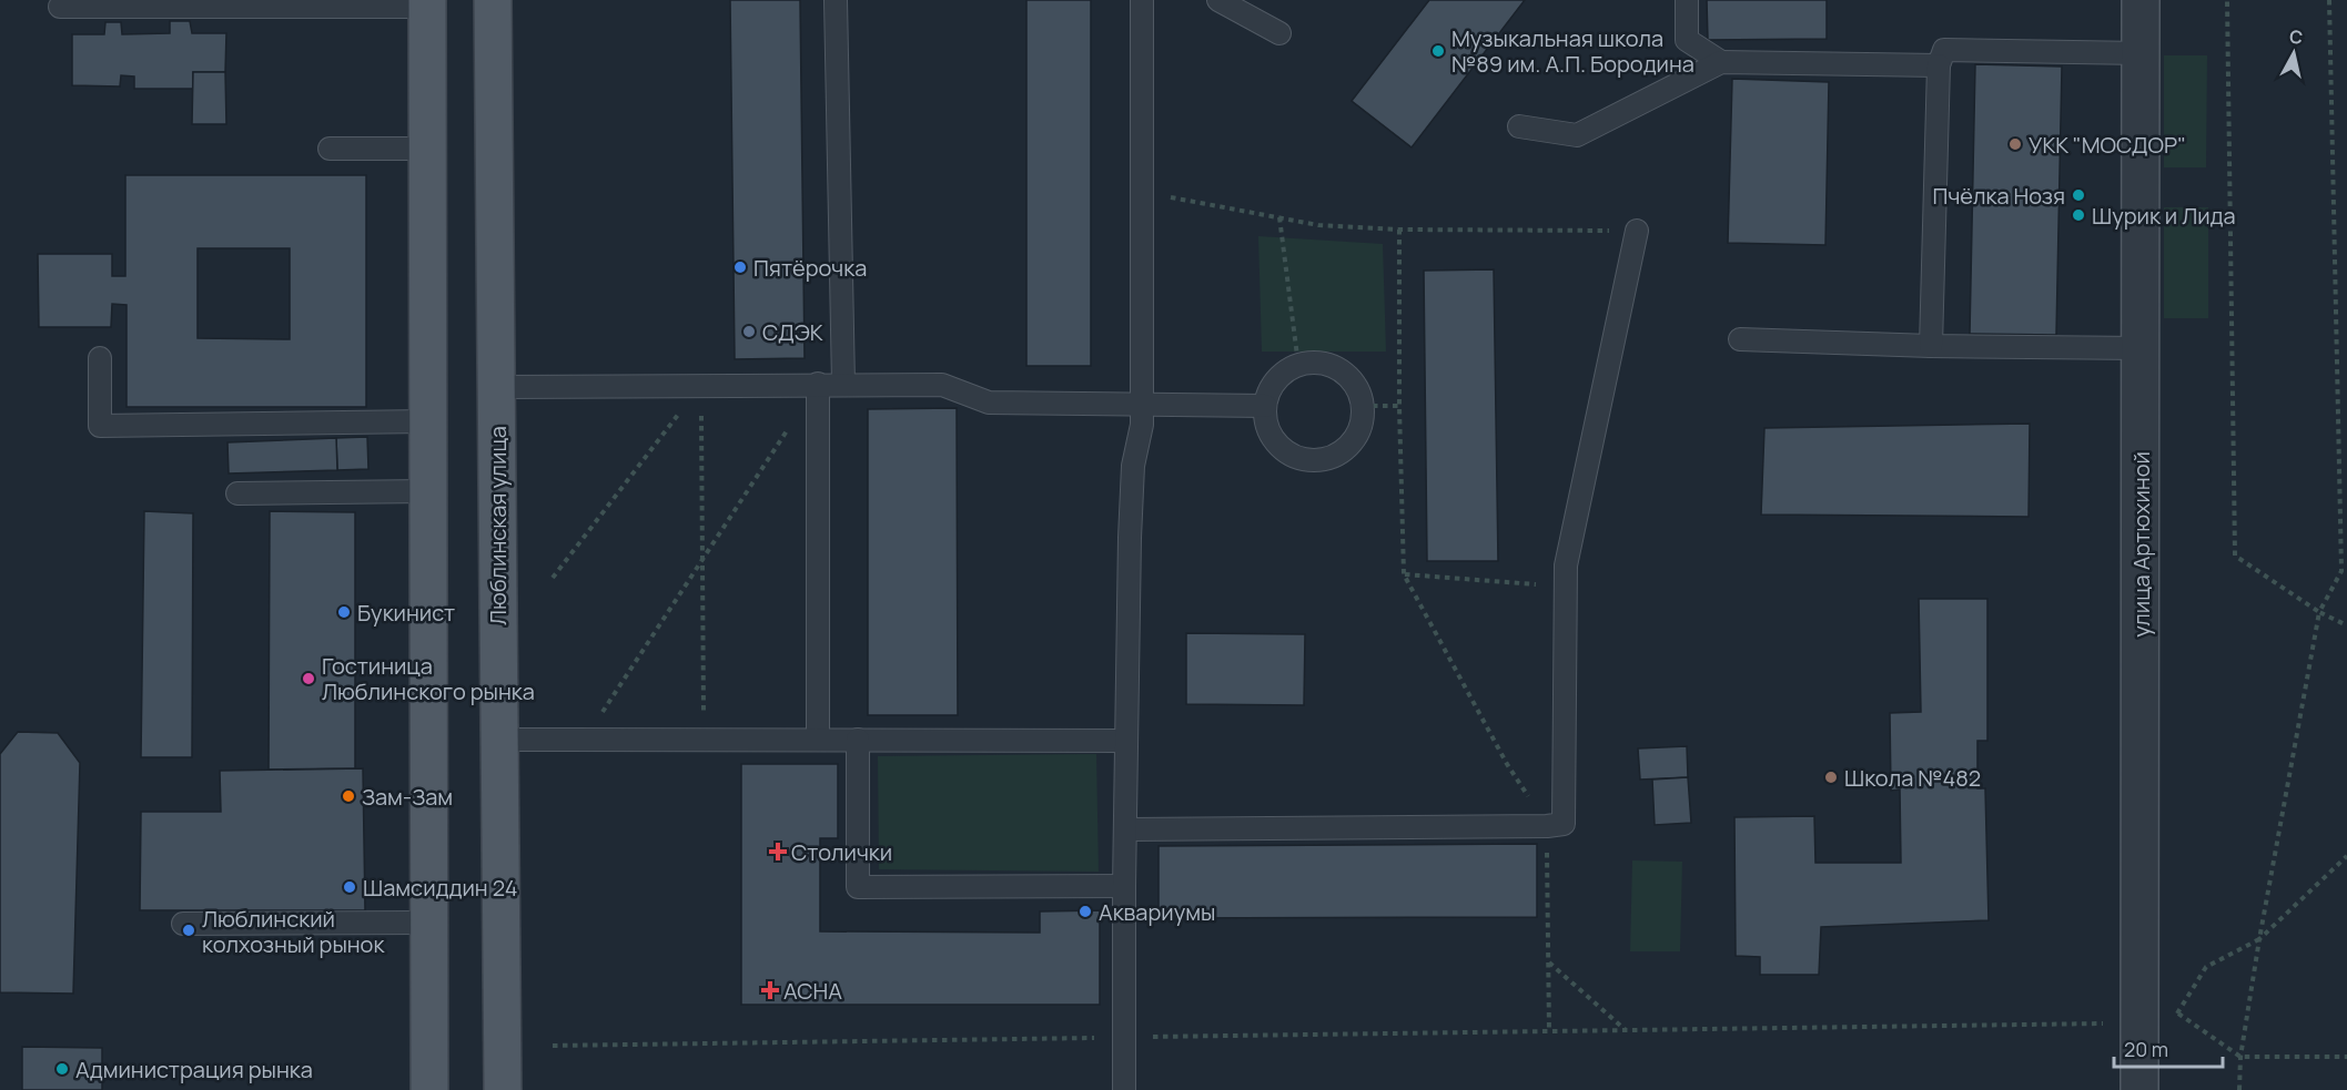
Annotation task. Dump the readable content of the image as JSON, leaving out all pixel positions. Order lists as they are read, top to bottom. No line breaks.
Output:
{"streets":{"main road":["Люблинская улица"],"street":["улица Артюхиной"]},"places":{"other":["Музыкальная школа №89 им. А.П. Бородина","УКК \"МОСДОР\"","Пчёлка Нозя","Шурик и Лида","Пятёрочка","СДЭК","Букинист","Гостиница Люблинского рынка","Школа №482","Зам-Зам","Шамсиддин 24","Аквариумы","Люблинский колхозный рынок","Администрация рынка"],"health":["Столички","АСНА"]},"scale_bar":"20 m","north":"top"}
